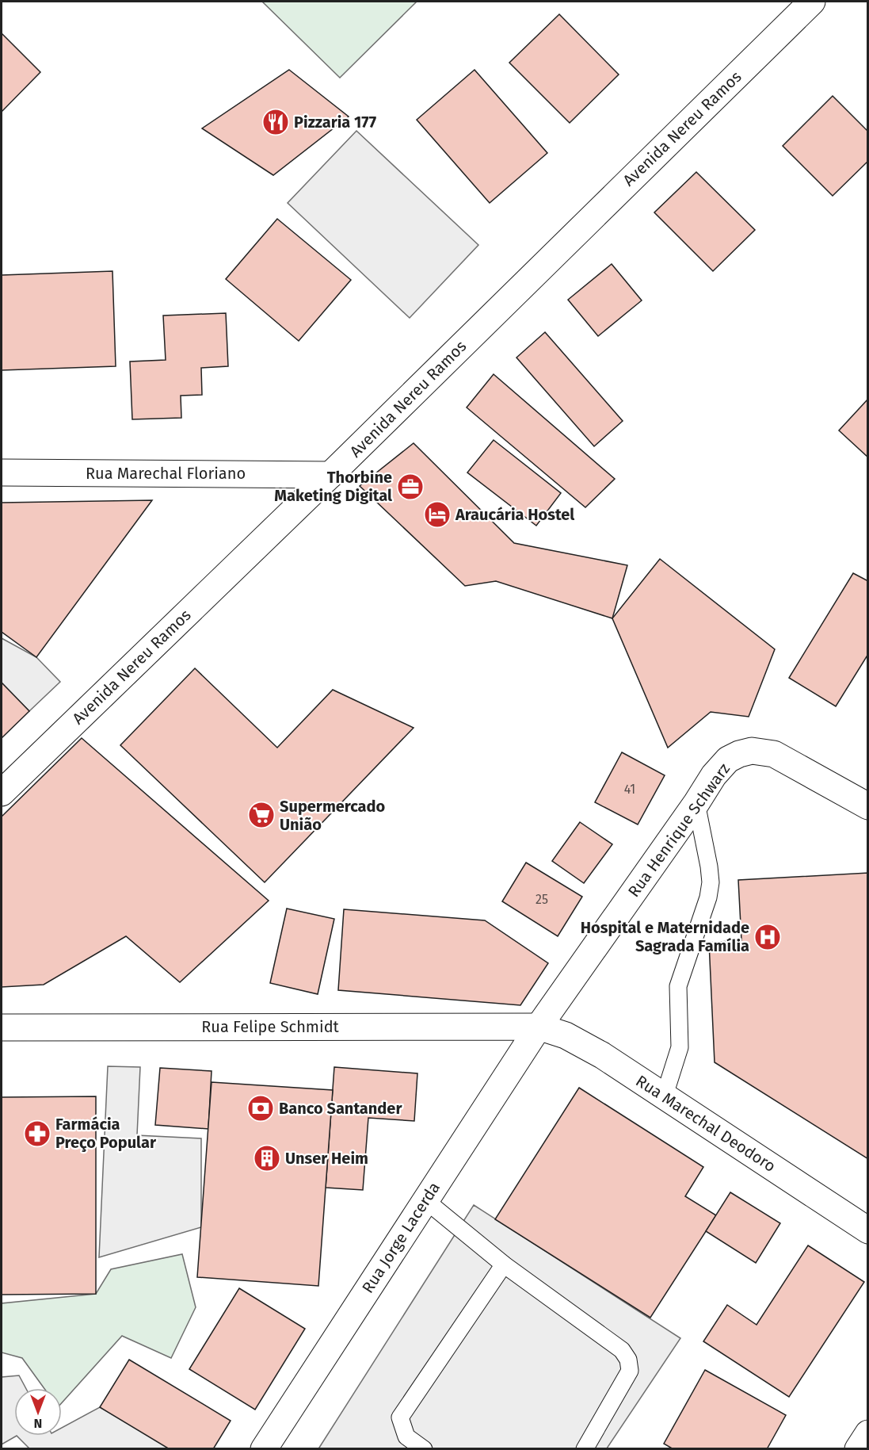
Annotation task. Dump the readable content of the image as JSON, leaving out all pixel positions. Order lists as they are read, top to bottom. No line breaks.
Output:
{"streets":{"street":["Avenida Nereu Ramos","Rua Marechal Floriano","Rua Henrique Schwarz","Rua Felipe Schmidt","Rua Marechal Deodoro","Rua Jorge Lacerda"]},"crossings":[["Avenida Nereu Ramos","Rua Marechal Floriano"],["Rua Henrique Schwarz","Rua Felipe Schmidt"],["Rua Henrique Schwarz","Rua Marechal Deodoro"],["Rua Henrique Schwarz","Rua Jorge Lacerda"],["Rua Felipe Schmidt","Rua Marechal Deodoro"],["Rua Felipe Schmidt","Rua Jorge Lacerda"],["Rua Marechal Deodoro","Rua Jorge Lacerda"]],"places":{"restaurant":["Pizzaria 177"],"office":["Thorbine Maketing Digital"],"hotel":["Araucária Hostel"],"supermarket":["Supermercado União"],"hospital":["Hospital e Maternidade Sagrada Família"],"bank":["Banco Santander"],"pharmacy":["Farmácia Preço Popular"],"building":["Unser Heim"]},"house_numbers":["41","25"],"north":"bottom"}
